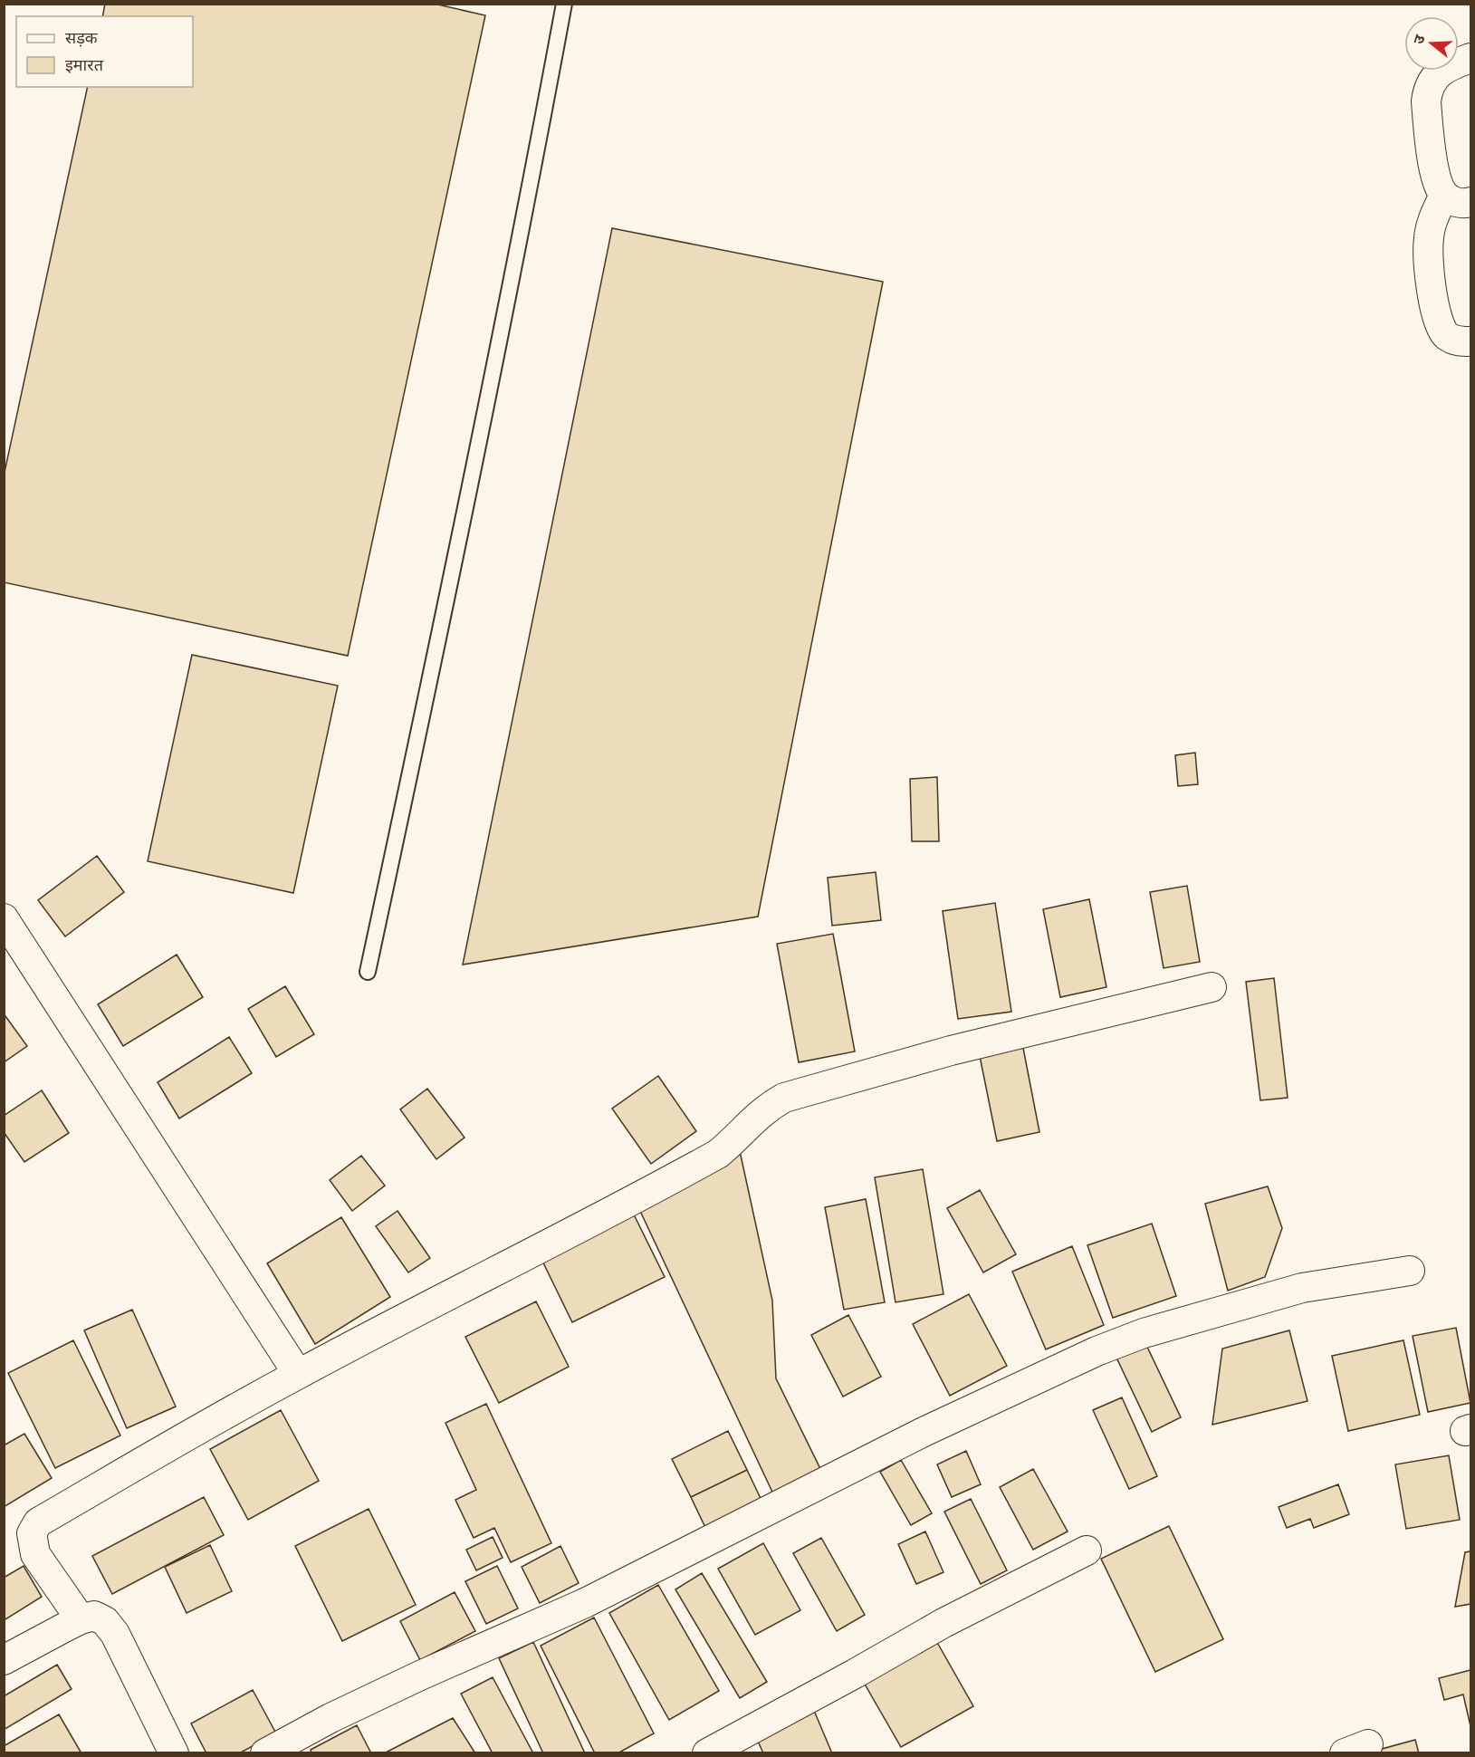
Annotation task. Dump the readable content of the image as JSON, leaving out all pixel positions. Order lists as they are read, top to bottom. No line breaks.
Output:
{"legend":["सड़क","इमारत"],"north":"left"}
